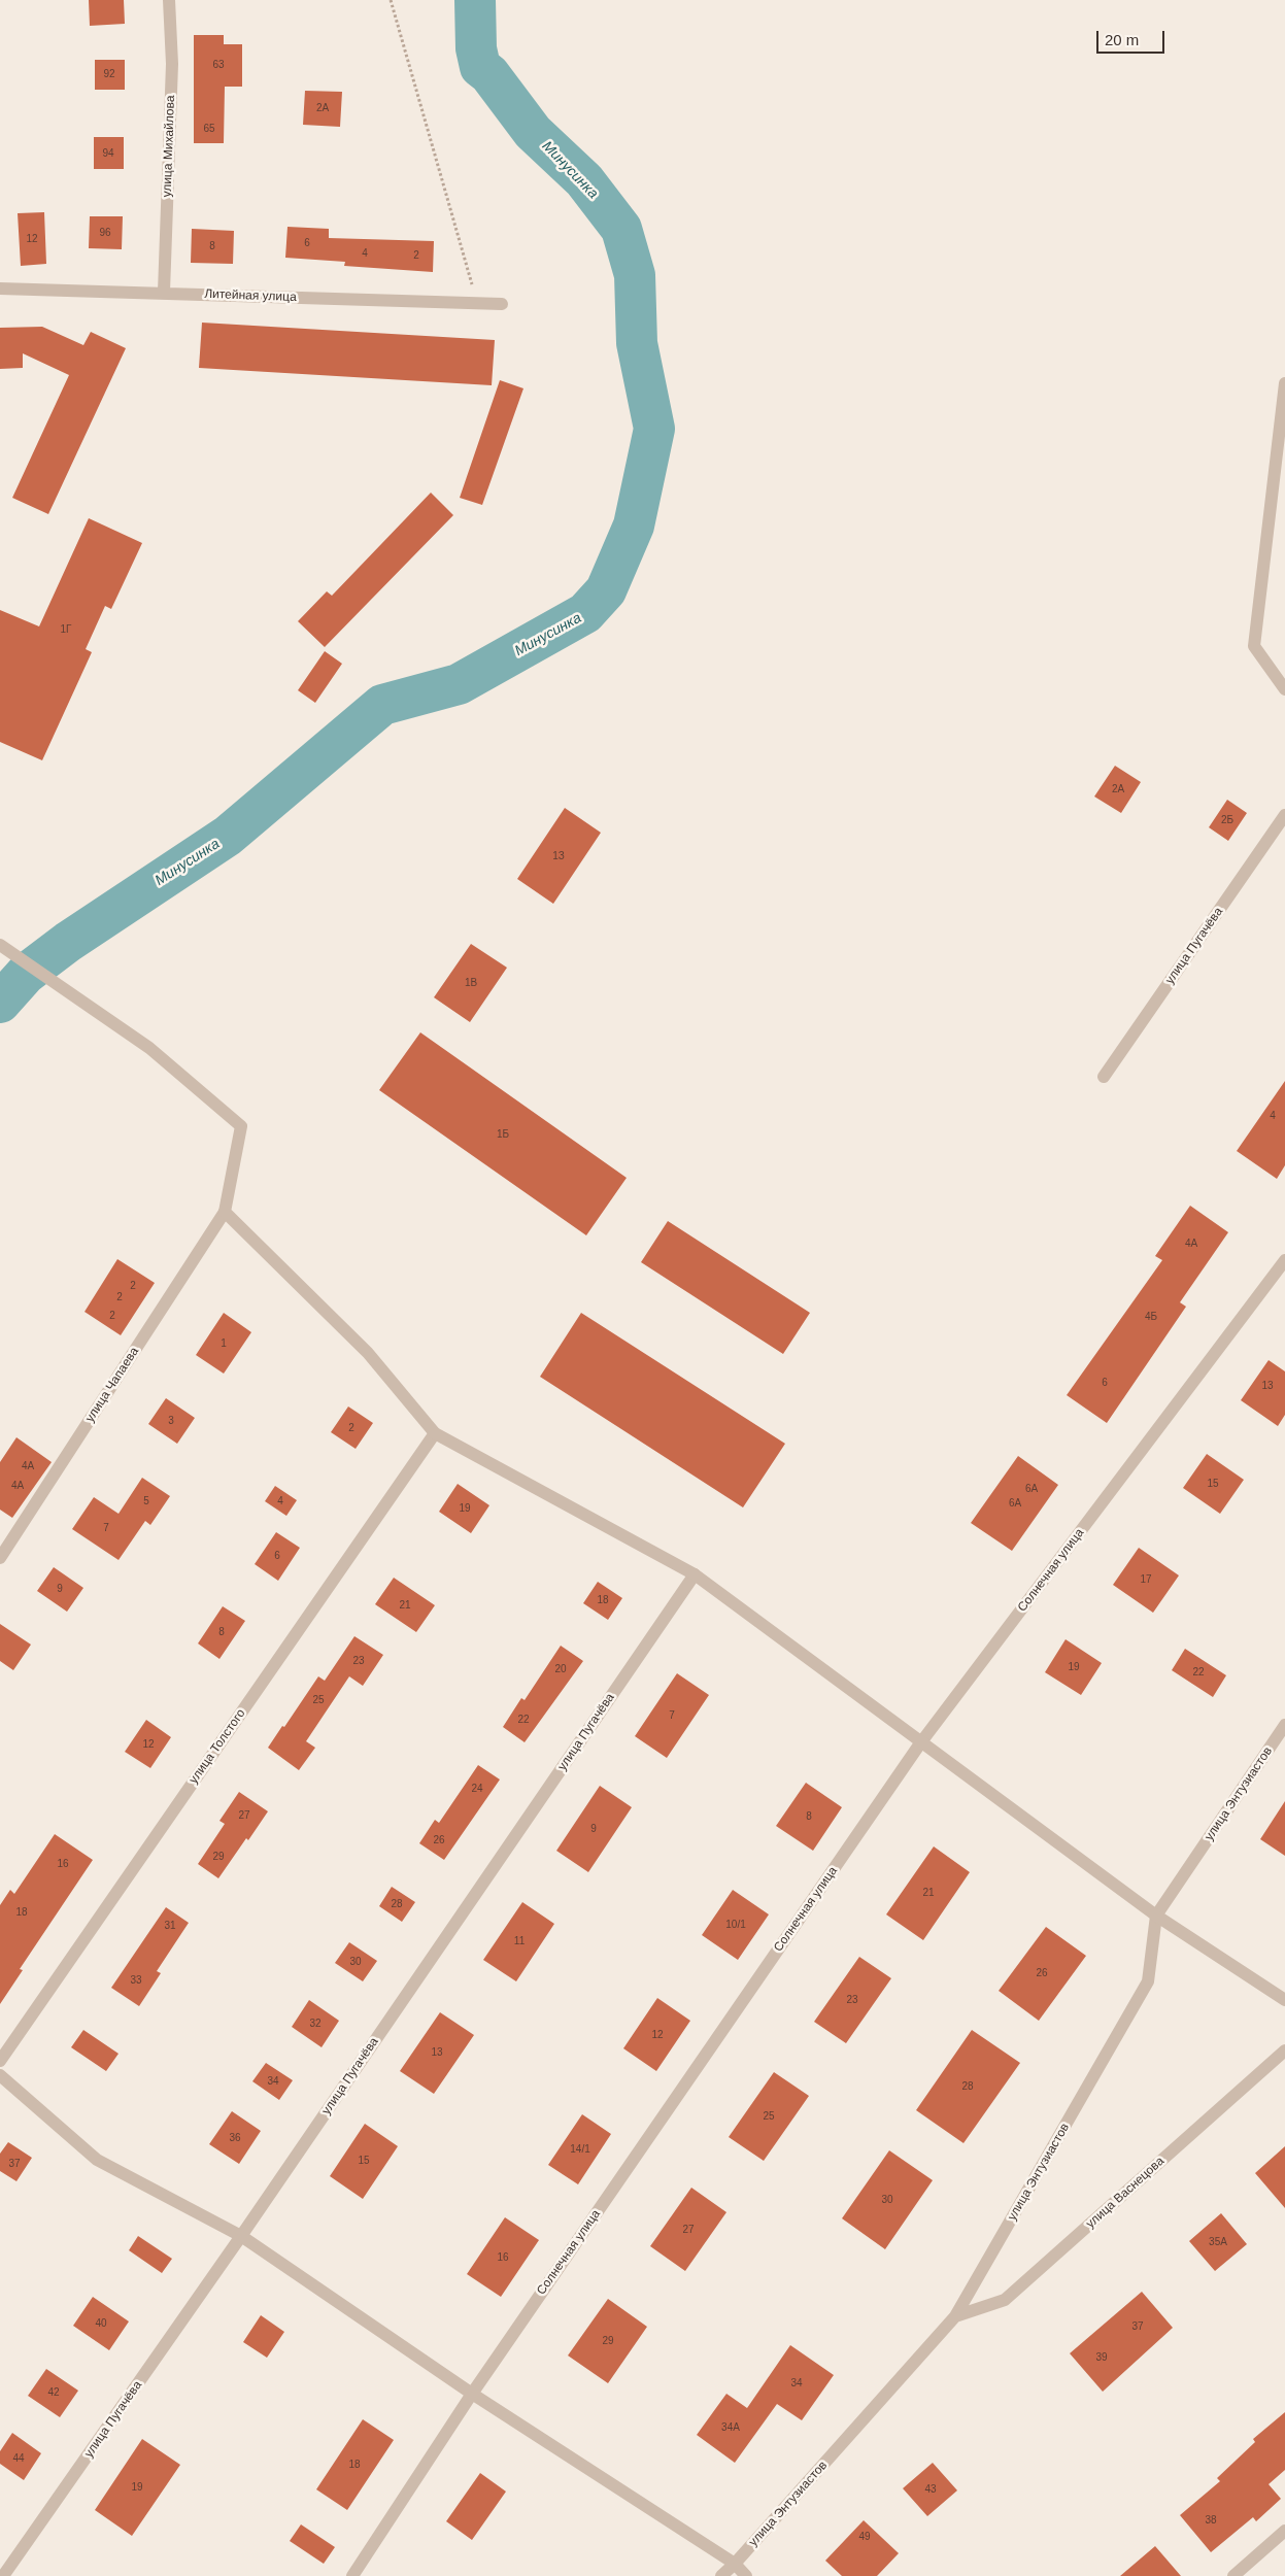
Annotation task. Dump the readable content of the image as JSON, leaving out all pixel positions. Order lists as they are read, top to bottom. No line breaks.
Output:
{"streets":{"street":["улица Михайлова","Литейная улица","улица Пугачёва","улица Чапаева","Солнечная улица","улица Толстого","улица Энтузиастов","улица Васнецова"]},"crossings":[["улица Михайлова","Литейная улица"],["улица Энтузиастов","улица Васнецова"]],"water":["Минусинка"],"house_numbers":["63","92","2А","65","94","96","12","6","8","4","2","1Г","2А","2Б","1З","1В","4","1Б","4А","2","2","2","4Б","1","6","13","3","2","4А","15","4А","6А","5","4","6А","19","7","6","17","9","18","21","8","23","19","20","22","25","7","22","12","24","27","8","9","26","29","16","21","28","18","10/1","31","11","30","26","33","23","32","12","13","34","28","25","36","14/1","15","37","30","27","35А","16","40","37","29","39","34","42","34А","44","18","19","43","38","49"],"scale_bar":"20 m"}
